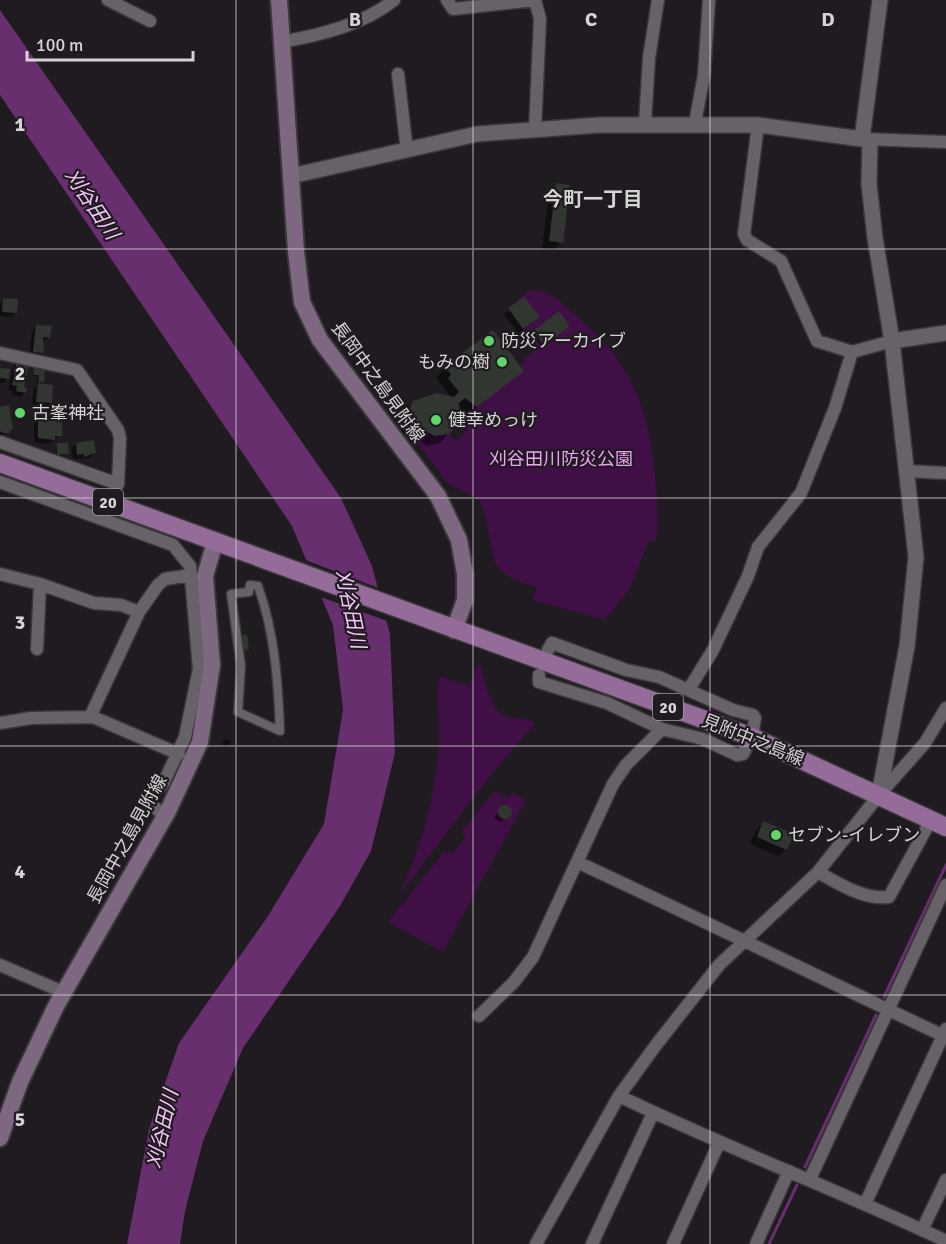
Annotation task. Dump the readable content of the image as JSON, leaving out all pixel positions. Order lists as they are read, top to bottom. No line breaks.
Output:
{"streets":{"main road":["長岡中之島見附線","20","見附中之島線"]},"crossings":[["長岡中之島見附線","20"],["長岡中之島見附線","見附中之島線"],["20","見附中之島線"]],"districts":["今町一丁目"],"water":["刈谷田川"],"parks":["刈谷田川防災公園"],"places":["防災アーカイブ","もみの樹","古峯神社","健幸めっけ","セブン-イレブン"],"scale_bar":"100 m","grid":{"columns":["B","C","D"],"rows":["1","2","3","4","5"]}}
